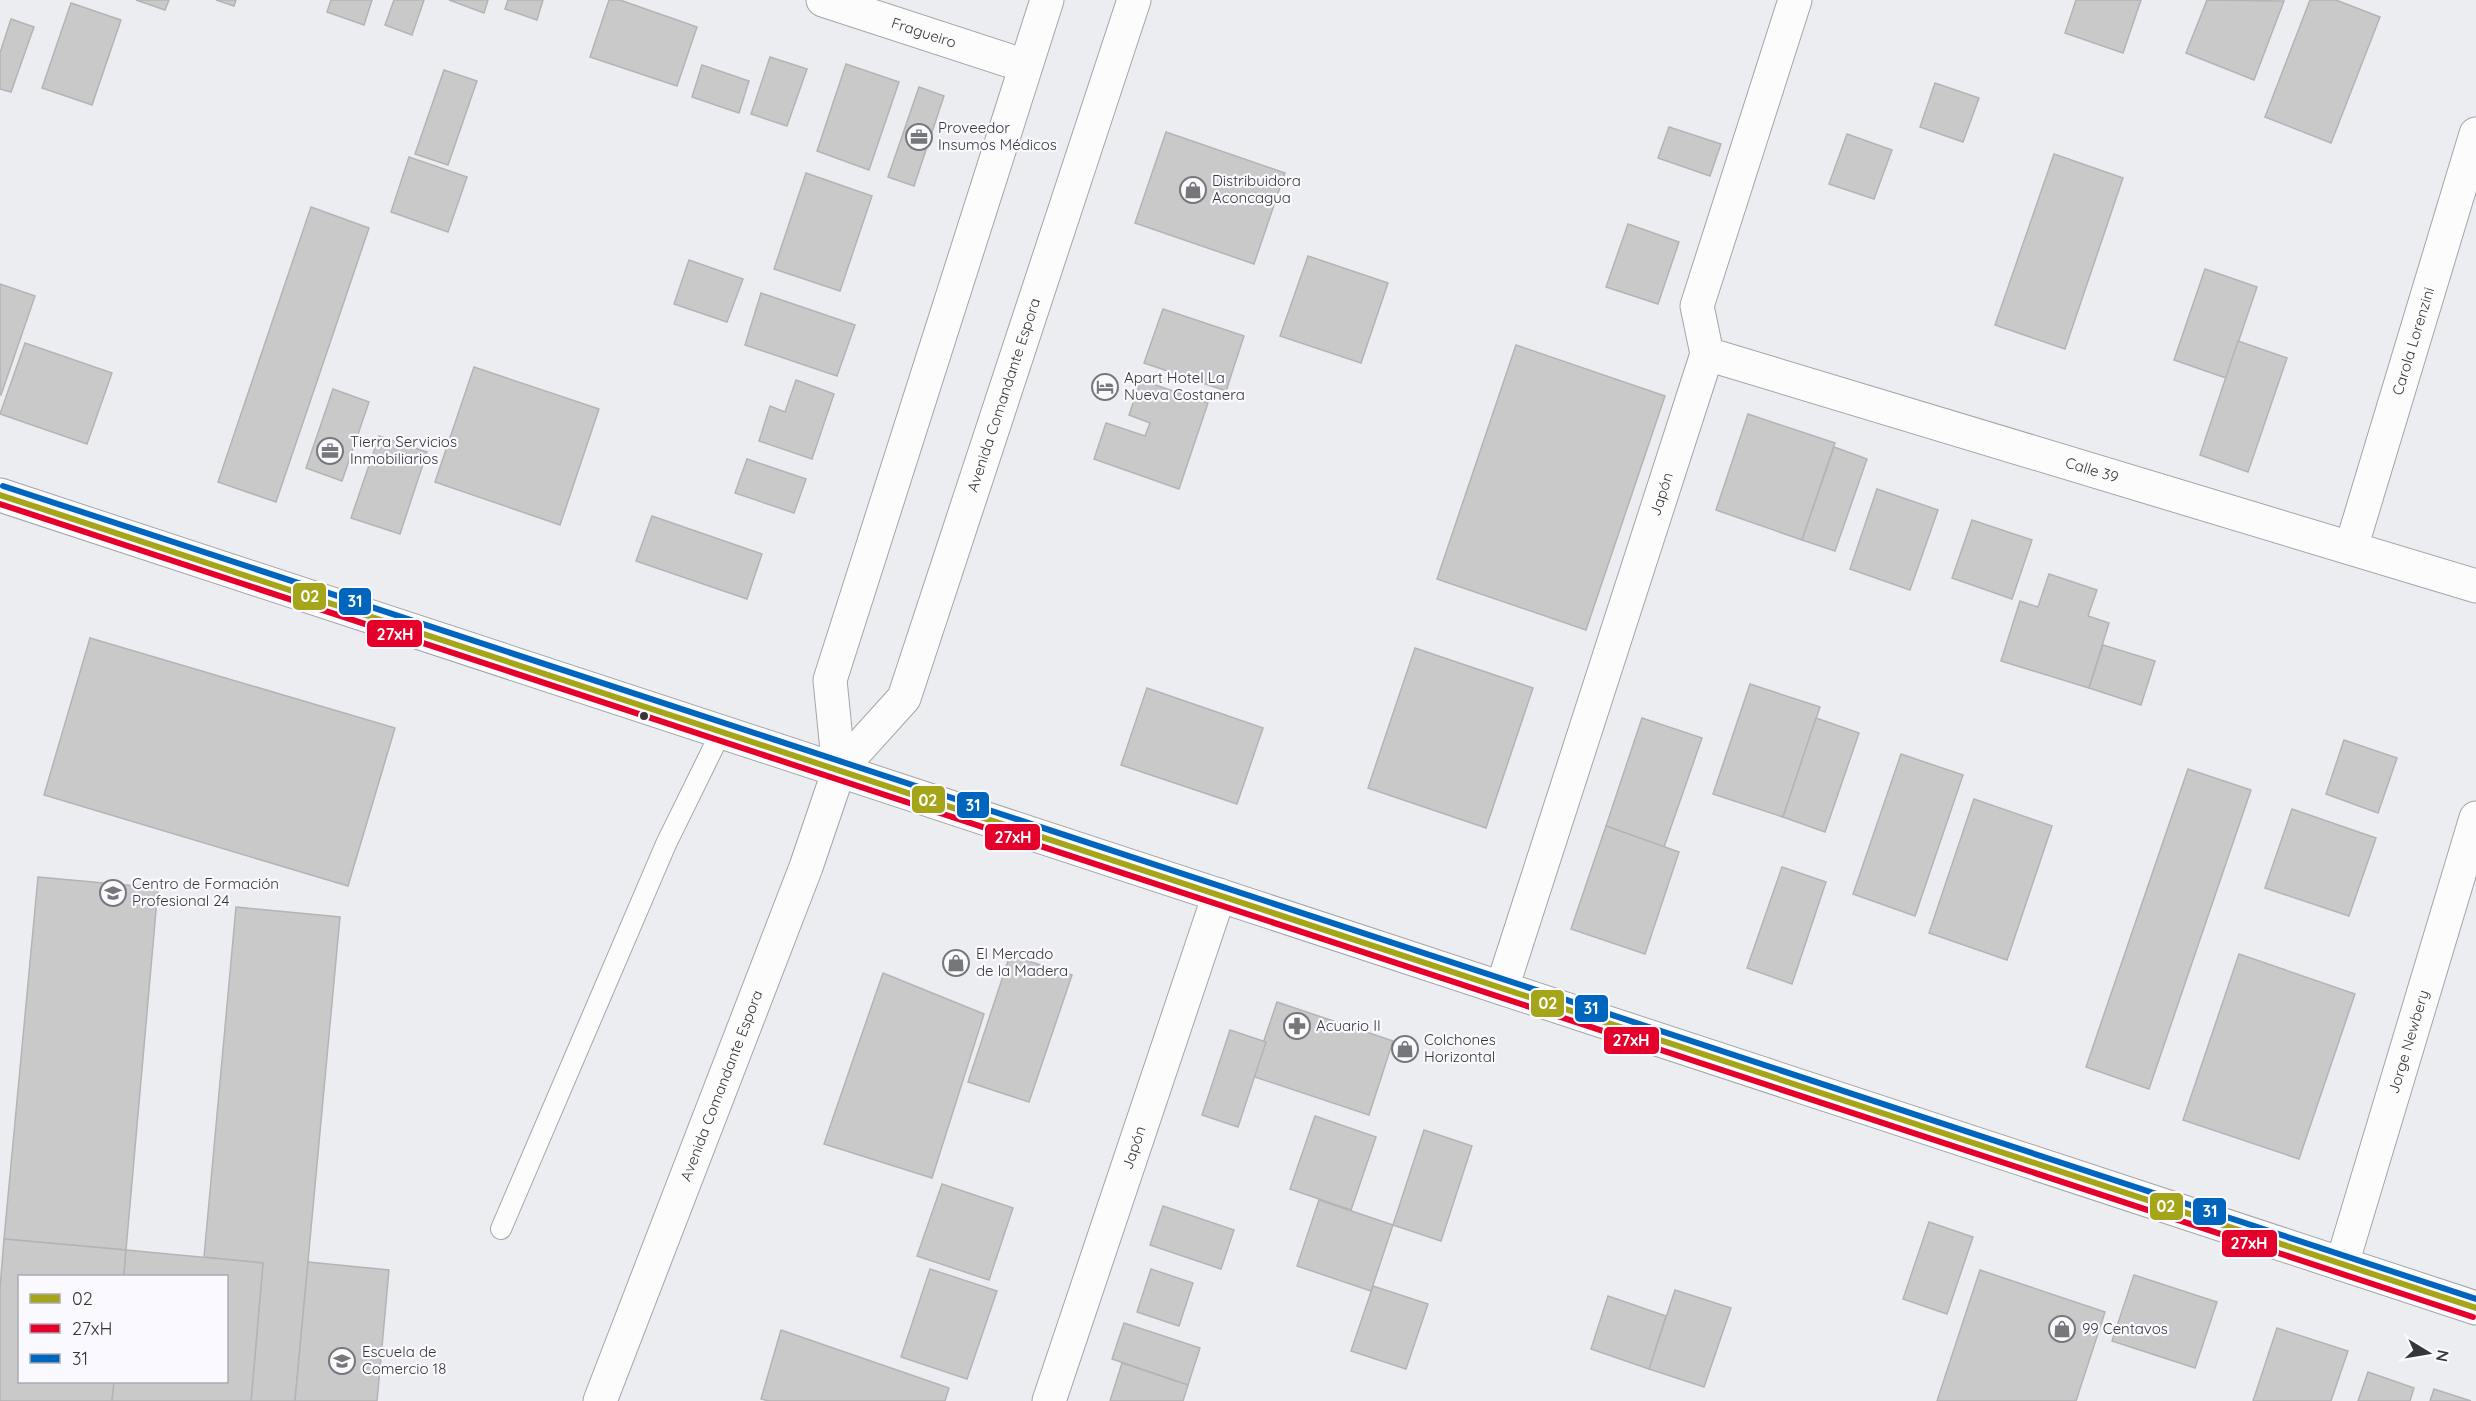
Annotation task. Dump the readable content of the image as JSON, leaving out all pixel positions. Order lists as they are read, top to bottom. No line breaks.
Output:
{"streets":{"main road":["Fragueiro","Carola Lorenzini","Avenida Comandante Espora","Calle 39","Japón","Jorge Newbery"]},"crossings":[["Fragueiro","Avenida Comandante Espora"],["Carola Lorenzini","Calle 39"],["Calle 39","Japón"]],"places":{"office":["Proveedor Insumos Médicos","Tierra Servicios Inmobiliarios"],"shop":["Distribuidora Aconcagua","El Mercado de la Madera","Colchones Horizontal","99 Centavos"],"hotel":["Apart Hotel La Nueva Costanera"],"school or university":["Centro de Formación Profesional 24","Escuela de Comercio 18"],"pharmacy":["Acuario II"]},"lines":["transit line 31","transit line 02","transit line 27xH"],"legend":["02","27xH","31"],"north":"right"}
